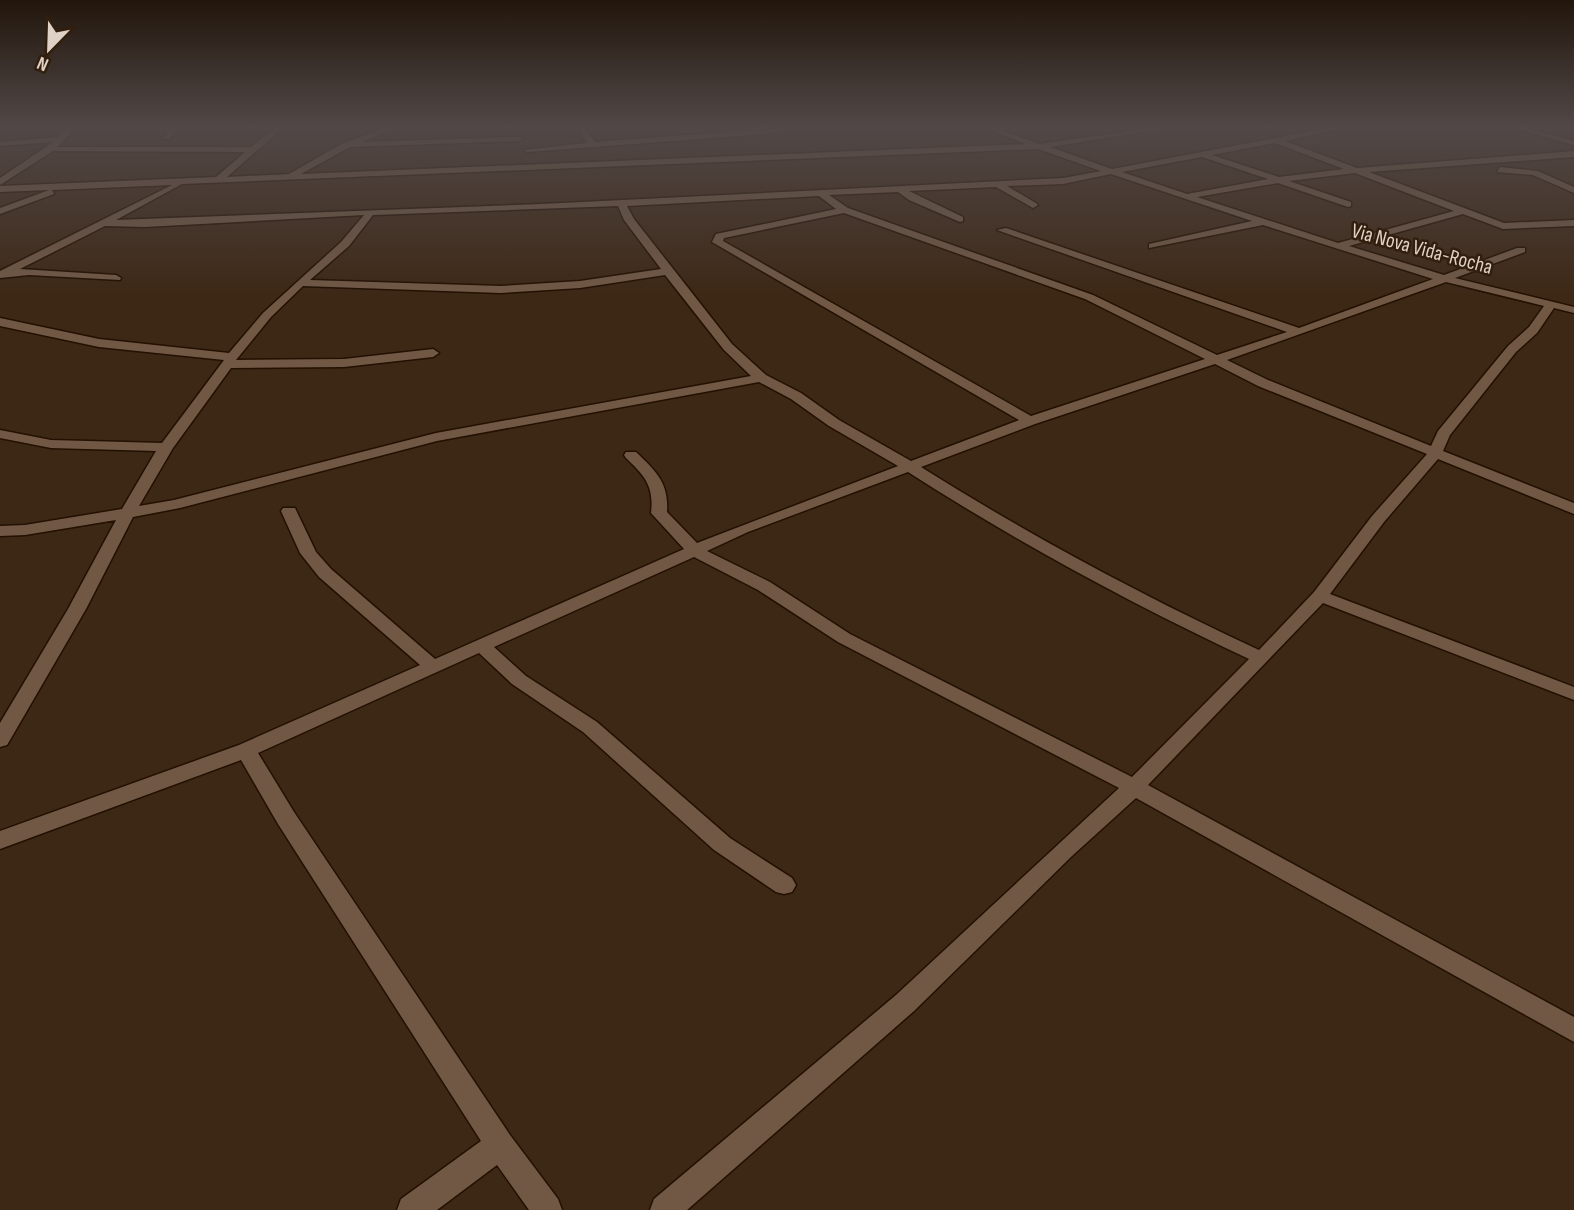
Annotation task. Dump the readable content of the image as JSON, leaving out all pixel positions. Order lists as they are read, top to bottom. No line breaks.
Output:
{"streets":{"street":["Via Nova Vida-Rocha"]},"north":"bottom left"}
